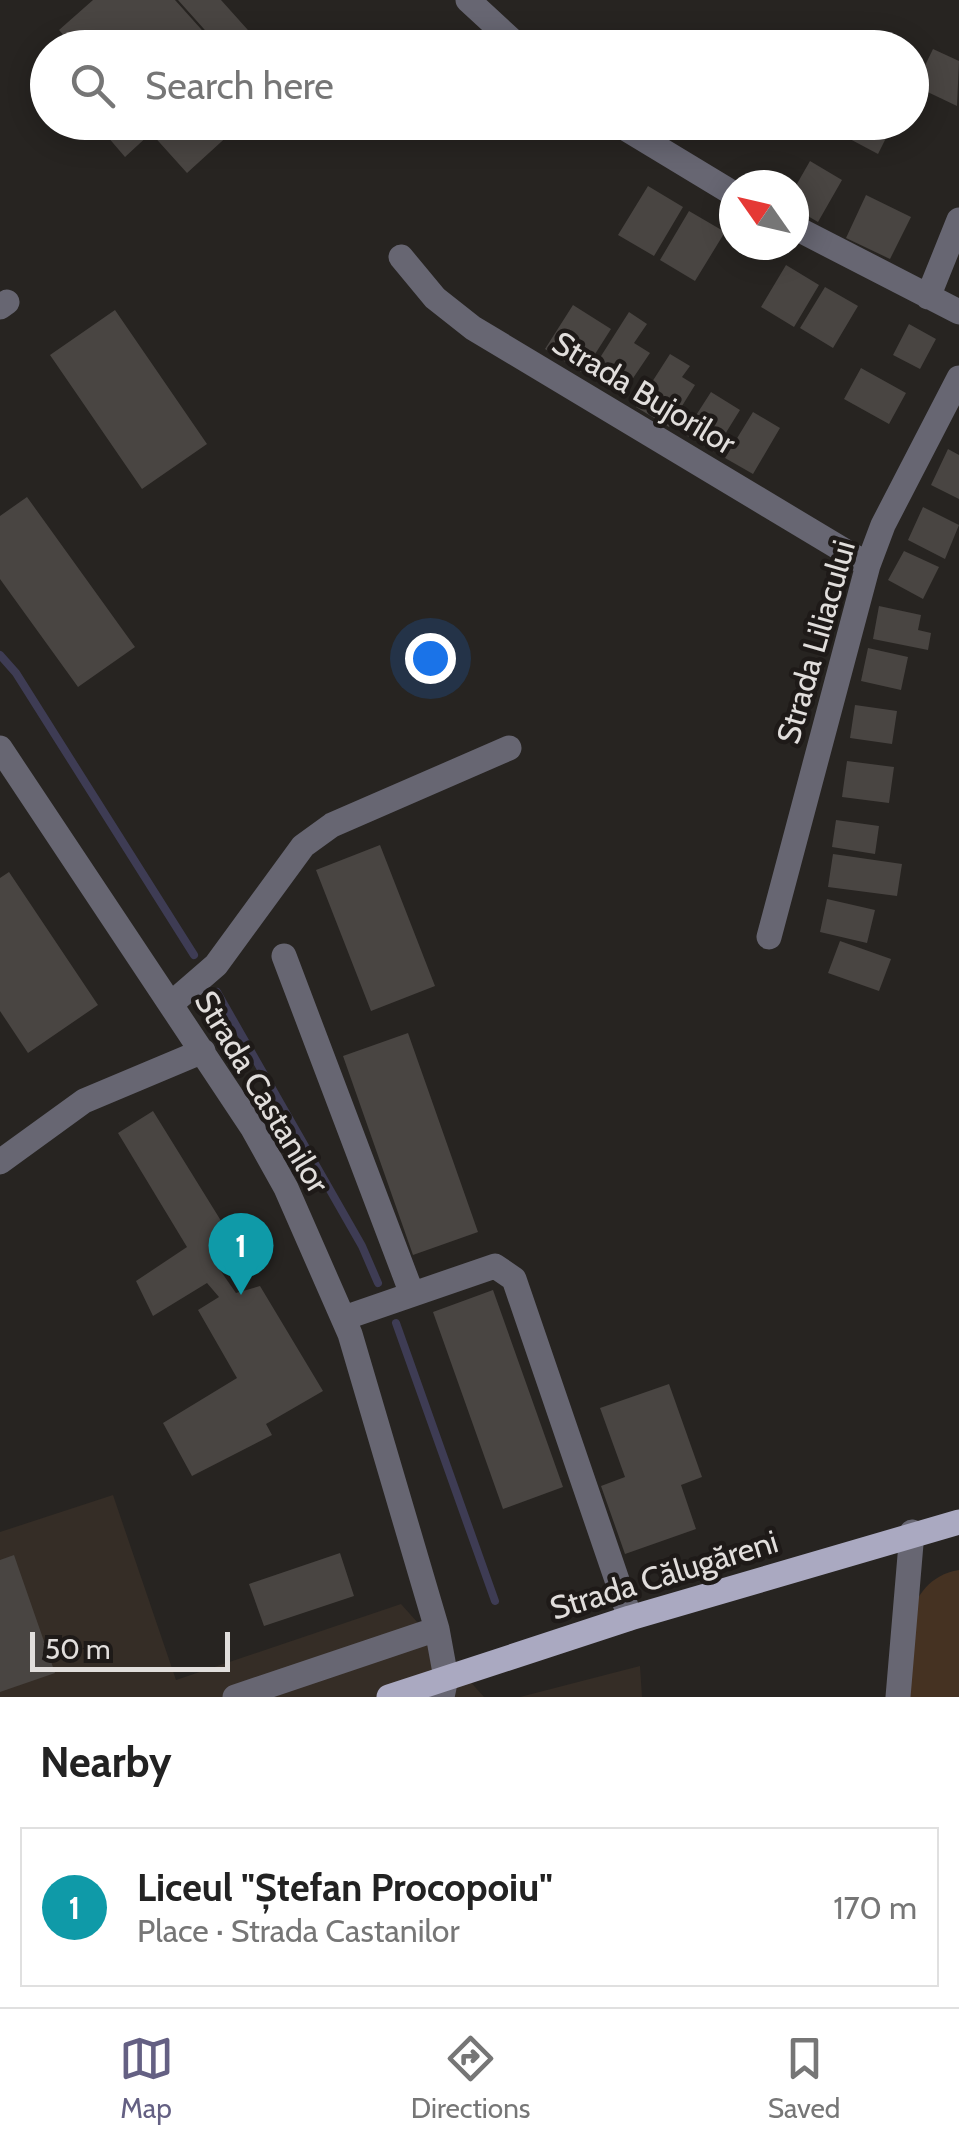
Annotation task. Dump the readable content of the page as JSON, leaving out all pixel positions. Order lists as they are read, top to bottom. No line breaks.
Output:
{"streets":{"main road":["Strada Călugăreni"],"street":["Strada Bujorilor","Strada Liliacului","Strada Castanilor"]},"crossings":[["Strada Bujorilor","Strada Liliacului"],["Strada Castanilor","Strada Călugăreni"]],"scale_bar":"50 m","north":"top left","page":{"search":"Search here","pins":"1","scale":"50 m","heading":"Nearby","list":[{"mark":"1","name":"Liceul \"Ștefan Procopoiu\"","note":"Place · Strada Castanilor","value":"170 m"}],"nav":["Map","Directions","Saved"]}}
